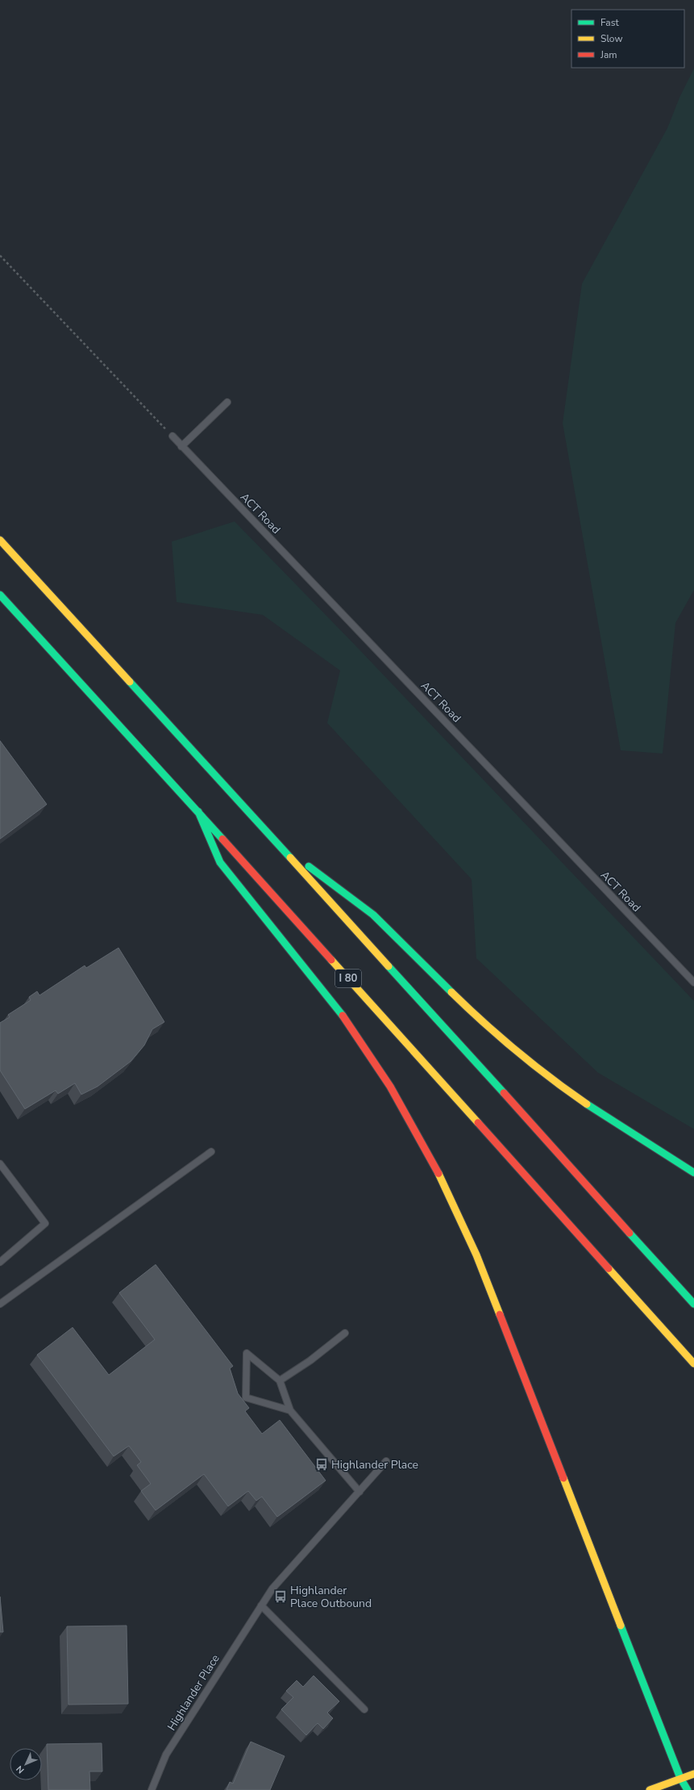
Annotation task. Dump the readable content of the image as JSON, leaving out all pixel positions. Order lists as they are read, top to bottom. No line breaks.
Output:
{"streets":{"main road":["I 80"],"lane":["ACT Road","Highlander Place"]},"places":{"bus stop":["Highlander Place","Highlander Place Outbound"]},"legend":["Fast","Slow","Jam"],"north":"bottom left"}
